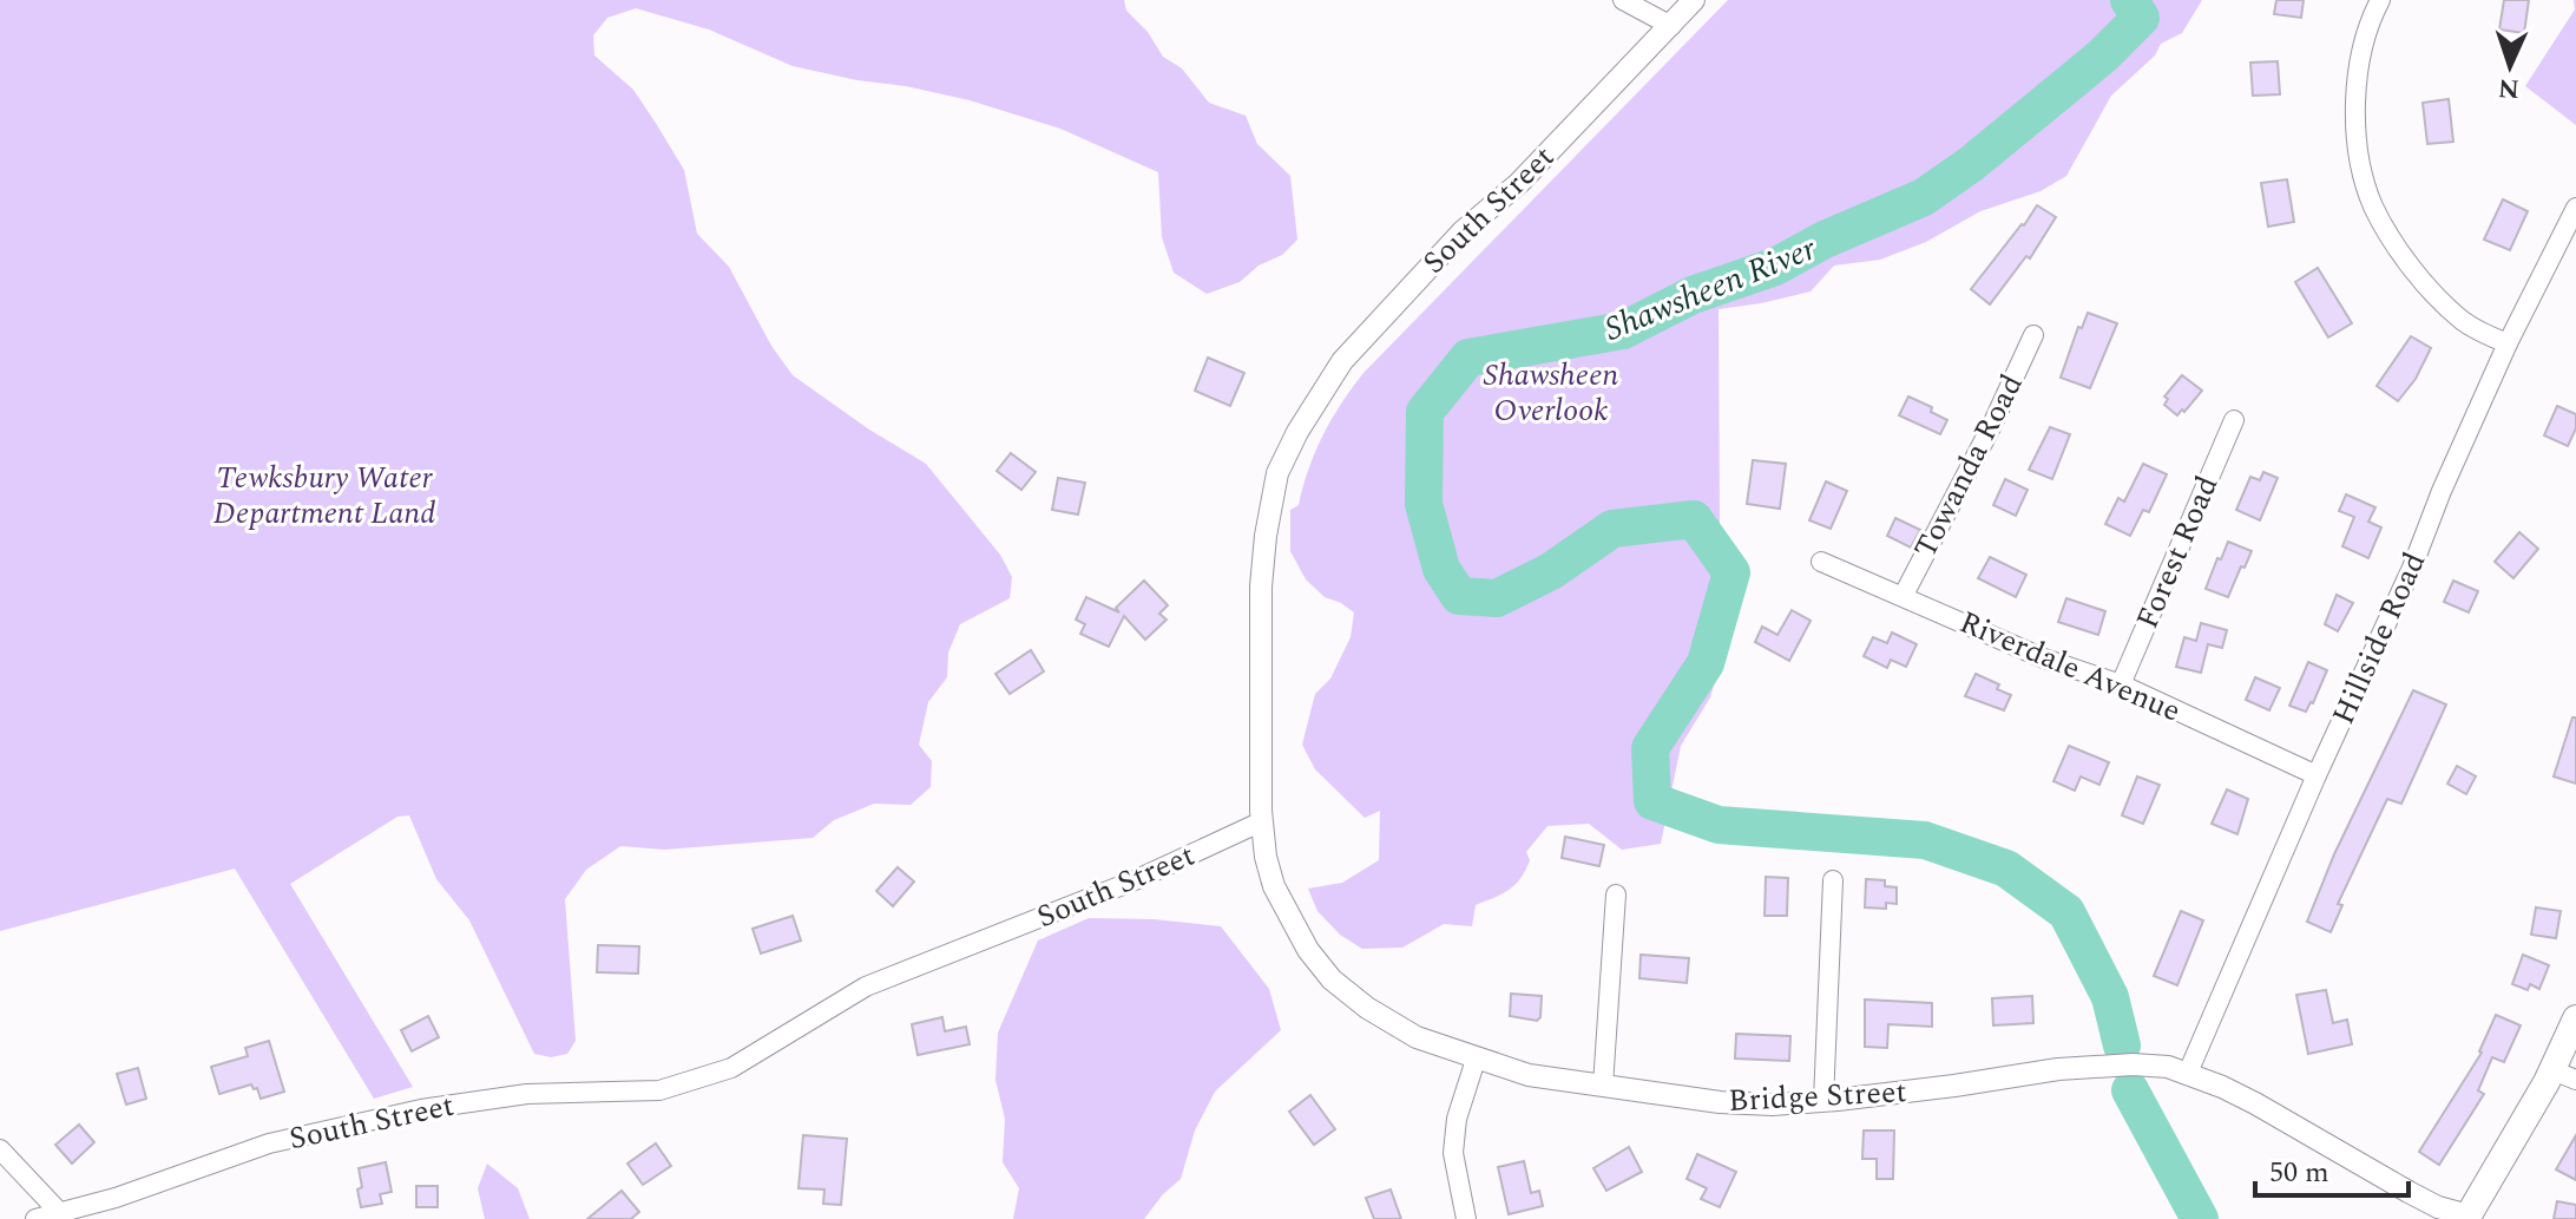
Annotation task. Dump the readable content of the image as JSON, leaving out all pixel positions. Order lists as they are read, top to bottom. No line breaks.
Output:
{"streets":{"street":["South Street","Towanda Road","Forest Road","Hillside Road","Riverdale Avenue","Bridge Street"]},"crossings":[["South Street","Bridge Street"],["Towanda Road","Riverdale Avenue"],["Forest Road","Riverdale Avenue"],["Hillside Road","Riverdale Avenue"],["Hillside Road","Bridge Street"]],"water":["Shawsheen River"],"parks":["Shawsheen Overlook","Tewksbury Water Department Land"],"scale_bar":"50 m","north":"bottom"}
